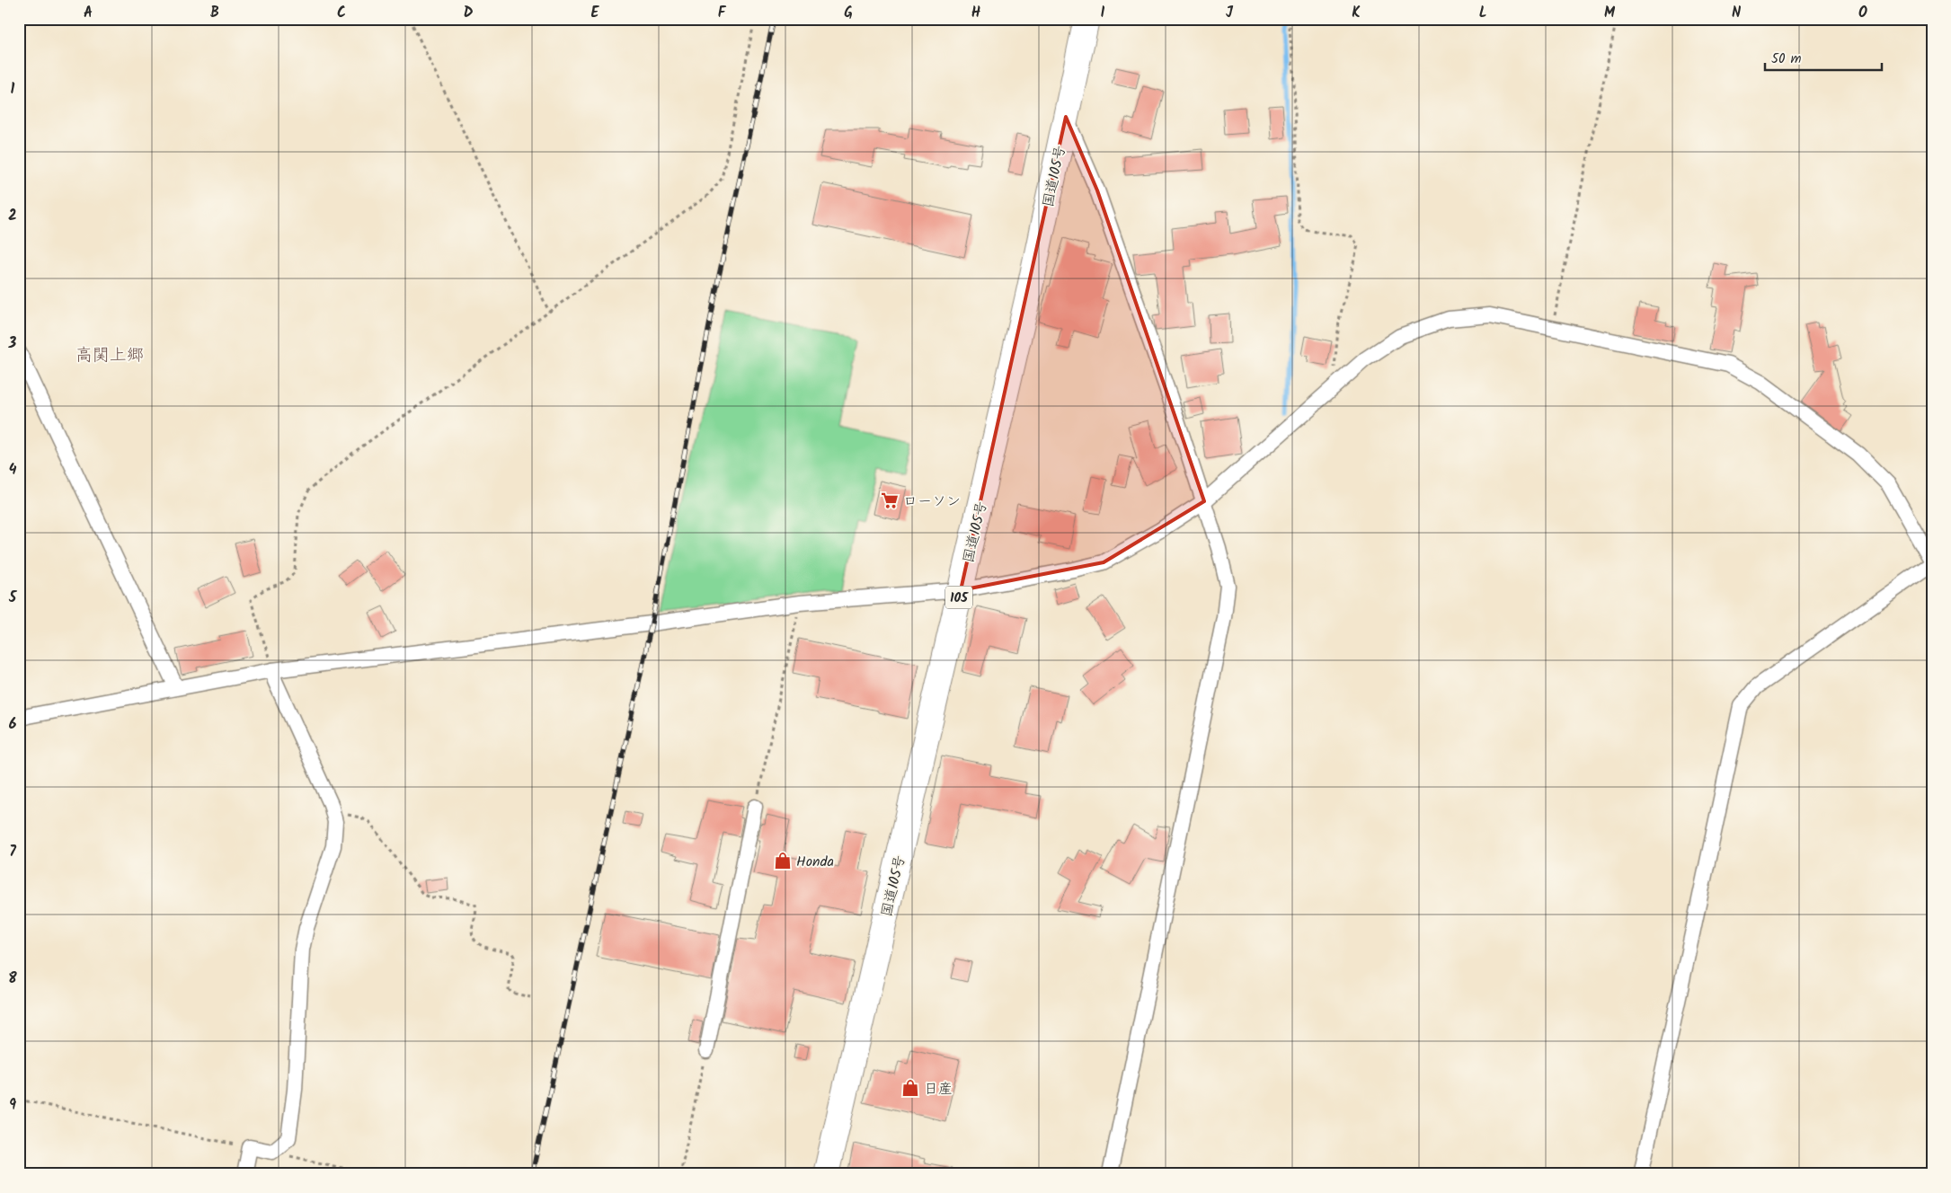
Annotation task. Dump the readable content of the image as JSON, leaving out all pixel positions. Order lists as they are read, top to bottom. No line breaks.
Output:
{"streets":{"highway":["国道105号","105"]},"districts":["高関上郷"],"places":{"supermarket":["ローソン"],"shop":["Honda","日産"]},"scale_bar":"50 m","grid":{"columns":["A","B","C","D","E","F","G","H","I","J","K","L","M","N","O"],"rows":["1","2","3","4","5","6","7","8","9"]}}
